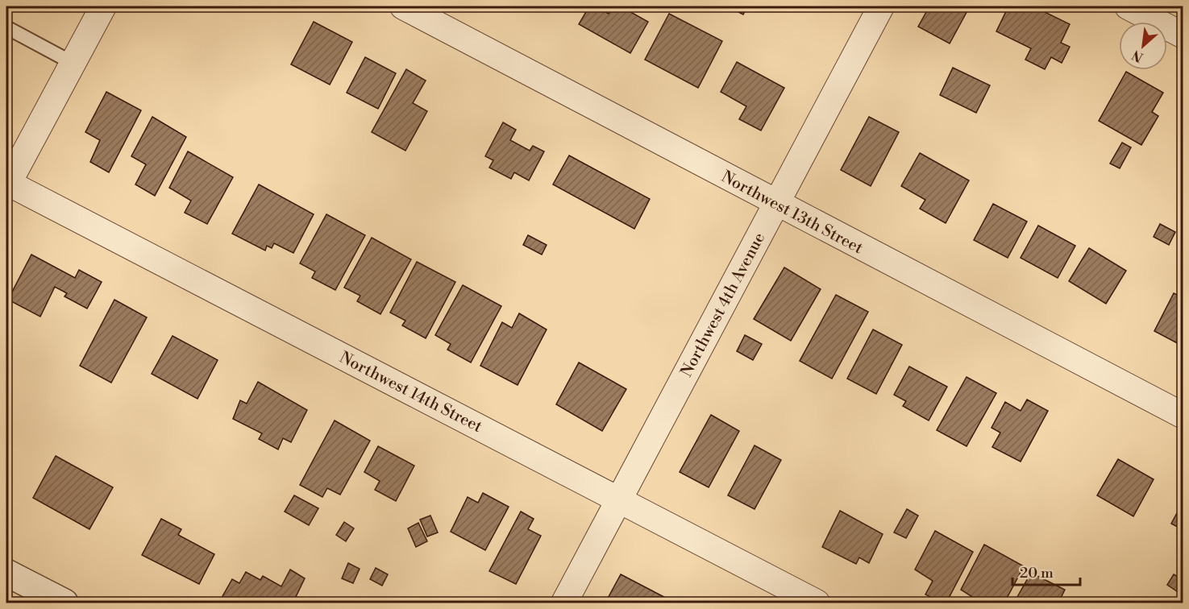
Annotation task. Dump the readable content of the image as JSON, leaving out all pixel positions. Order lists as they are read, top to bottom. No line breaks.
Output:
{"streets":{"street":["Northwest 13th Street","Northwest 4th Avenue","Northwest 14th Street"]},"crossings":[["Northwest 13th Street","Northwest 4th Avenue"],["Northwest 4th Avenue","Northwest 14th Street"]],"scale_bar":"20 m","north":"bottom left"}
